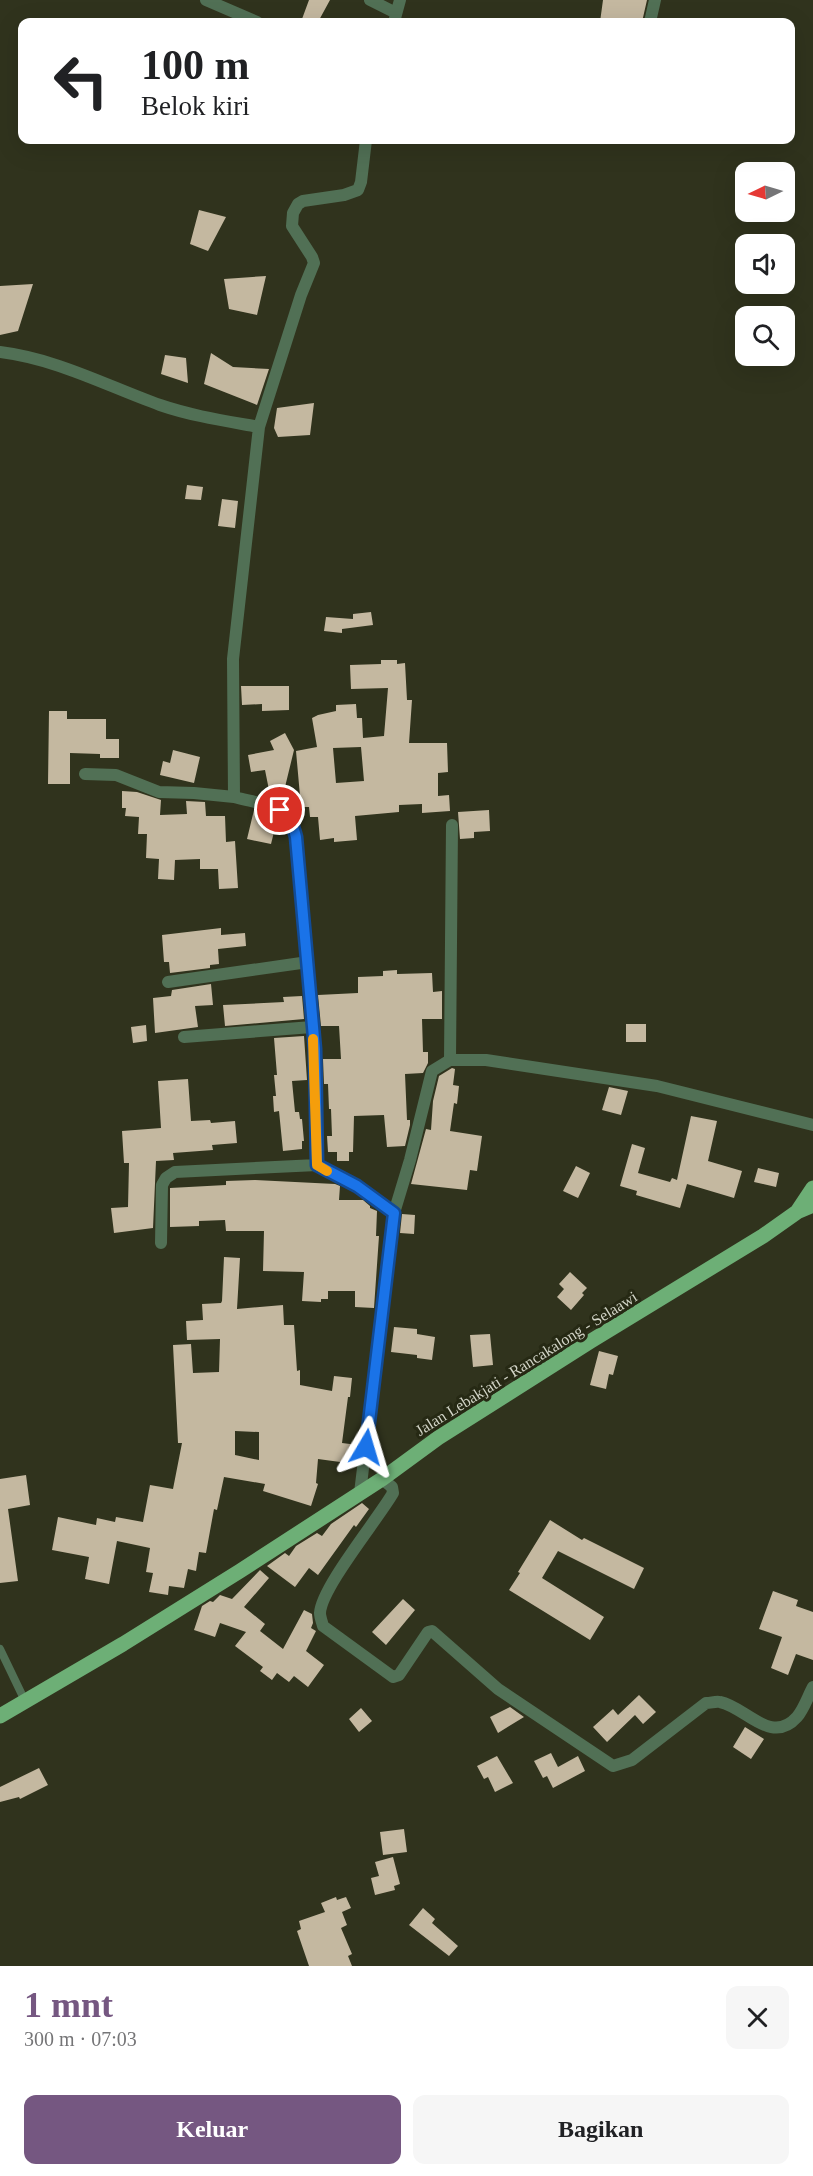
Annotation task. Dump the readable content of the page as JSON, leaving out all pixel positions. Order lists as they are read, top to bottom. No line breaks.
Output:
{"streets":{"main road":["Jalan Lebakjati - Rancakalong - Selaawi"]},"north":"left","page":{"turn":["100 m","Belok kiri"],"heading":["1 mnt","300 m · 07:03"],"buttons":["Keluar","Bagikan"]}}
